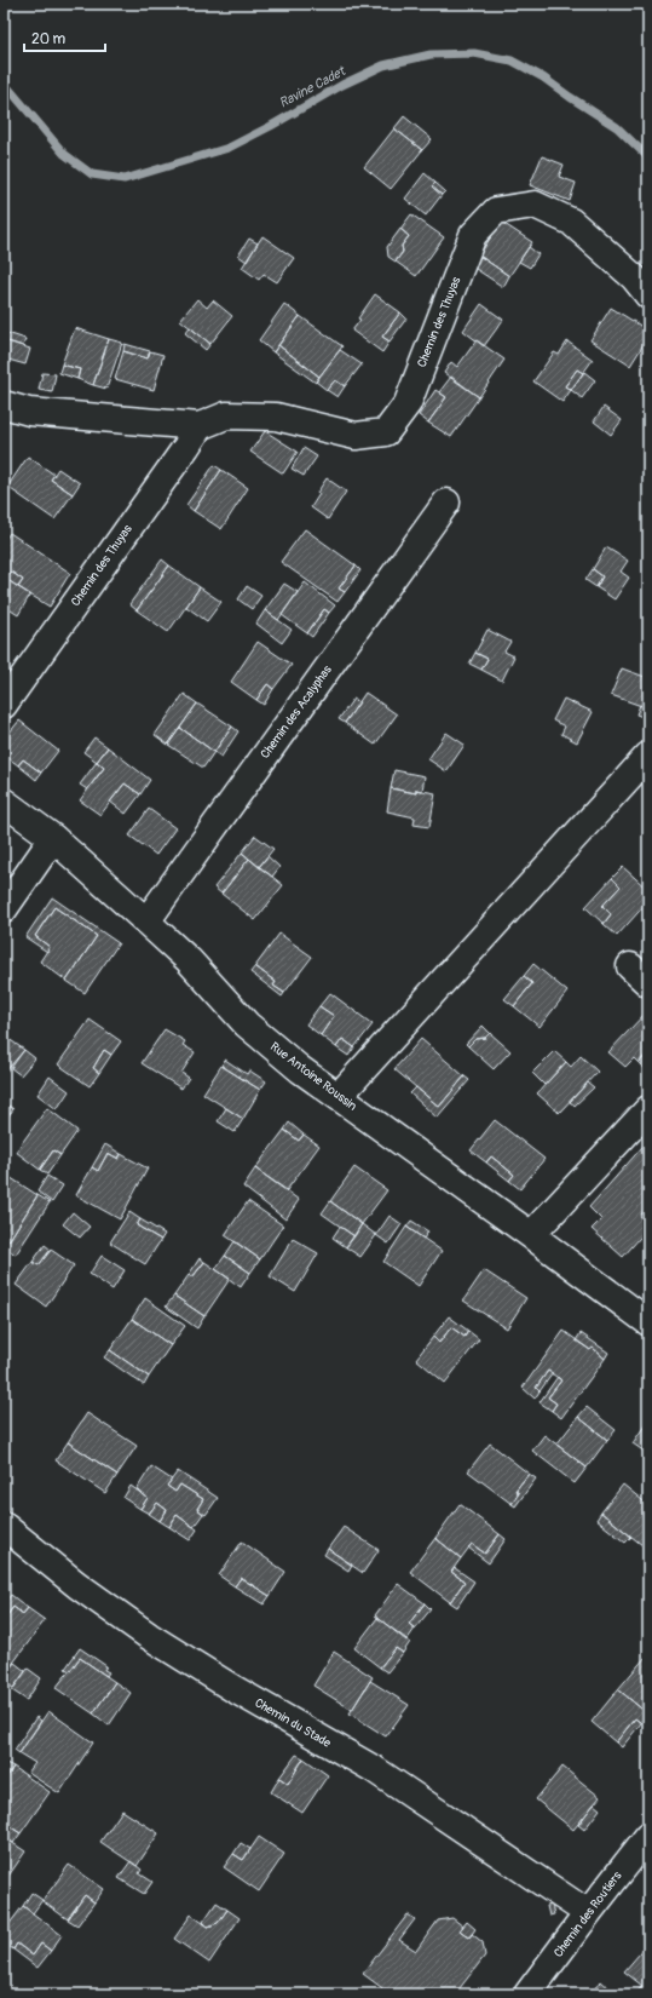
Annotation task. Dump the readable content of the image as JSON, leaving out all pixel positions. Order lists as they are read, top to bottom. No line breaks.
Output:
{"streets":{"street":["Chemin des Thuyas","Chemin des Acalyphas","Rue Antoine Roussin","Chemin du Stade","Chemin des Routiers"]},"crossings":[["Chemin des Acalyphas","Rue Antoine Roussin"],["Chemin du Stade","Chemin des Routiers"]],"water":["Ravine Cadet"],"scale_bar":"20 m"}
